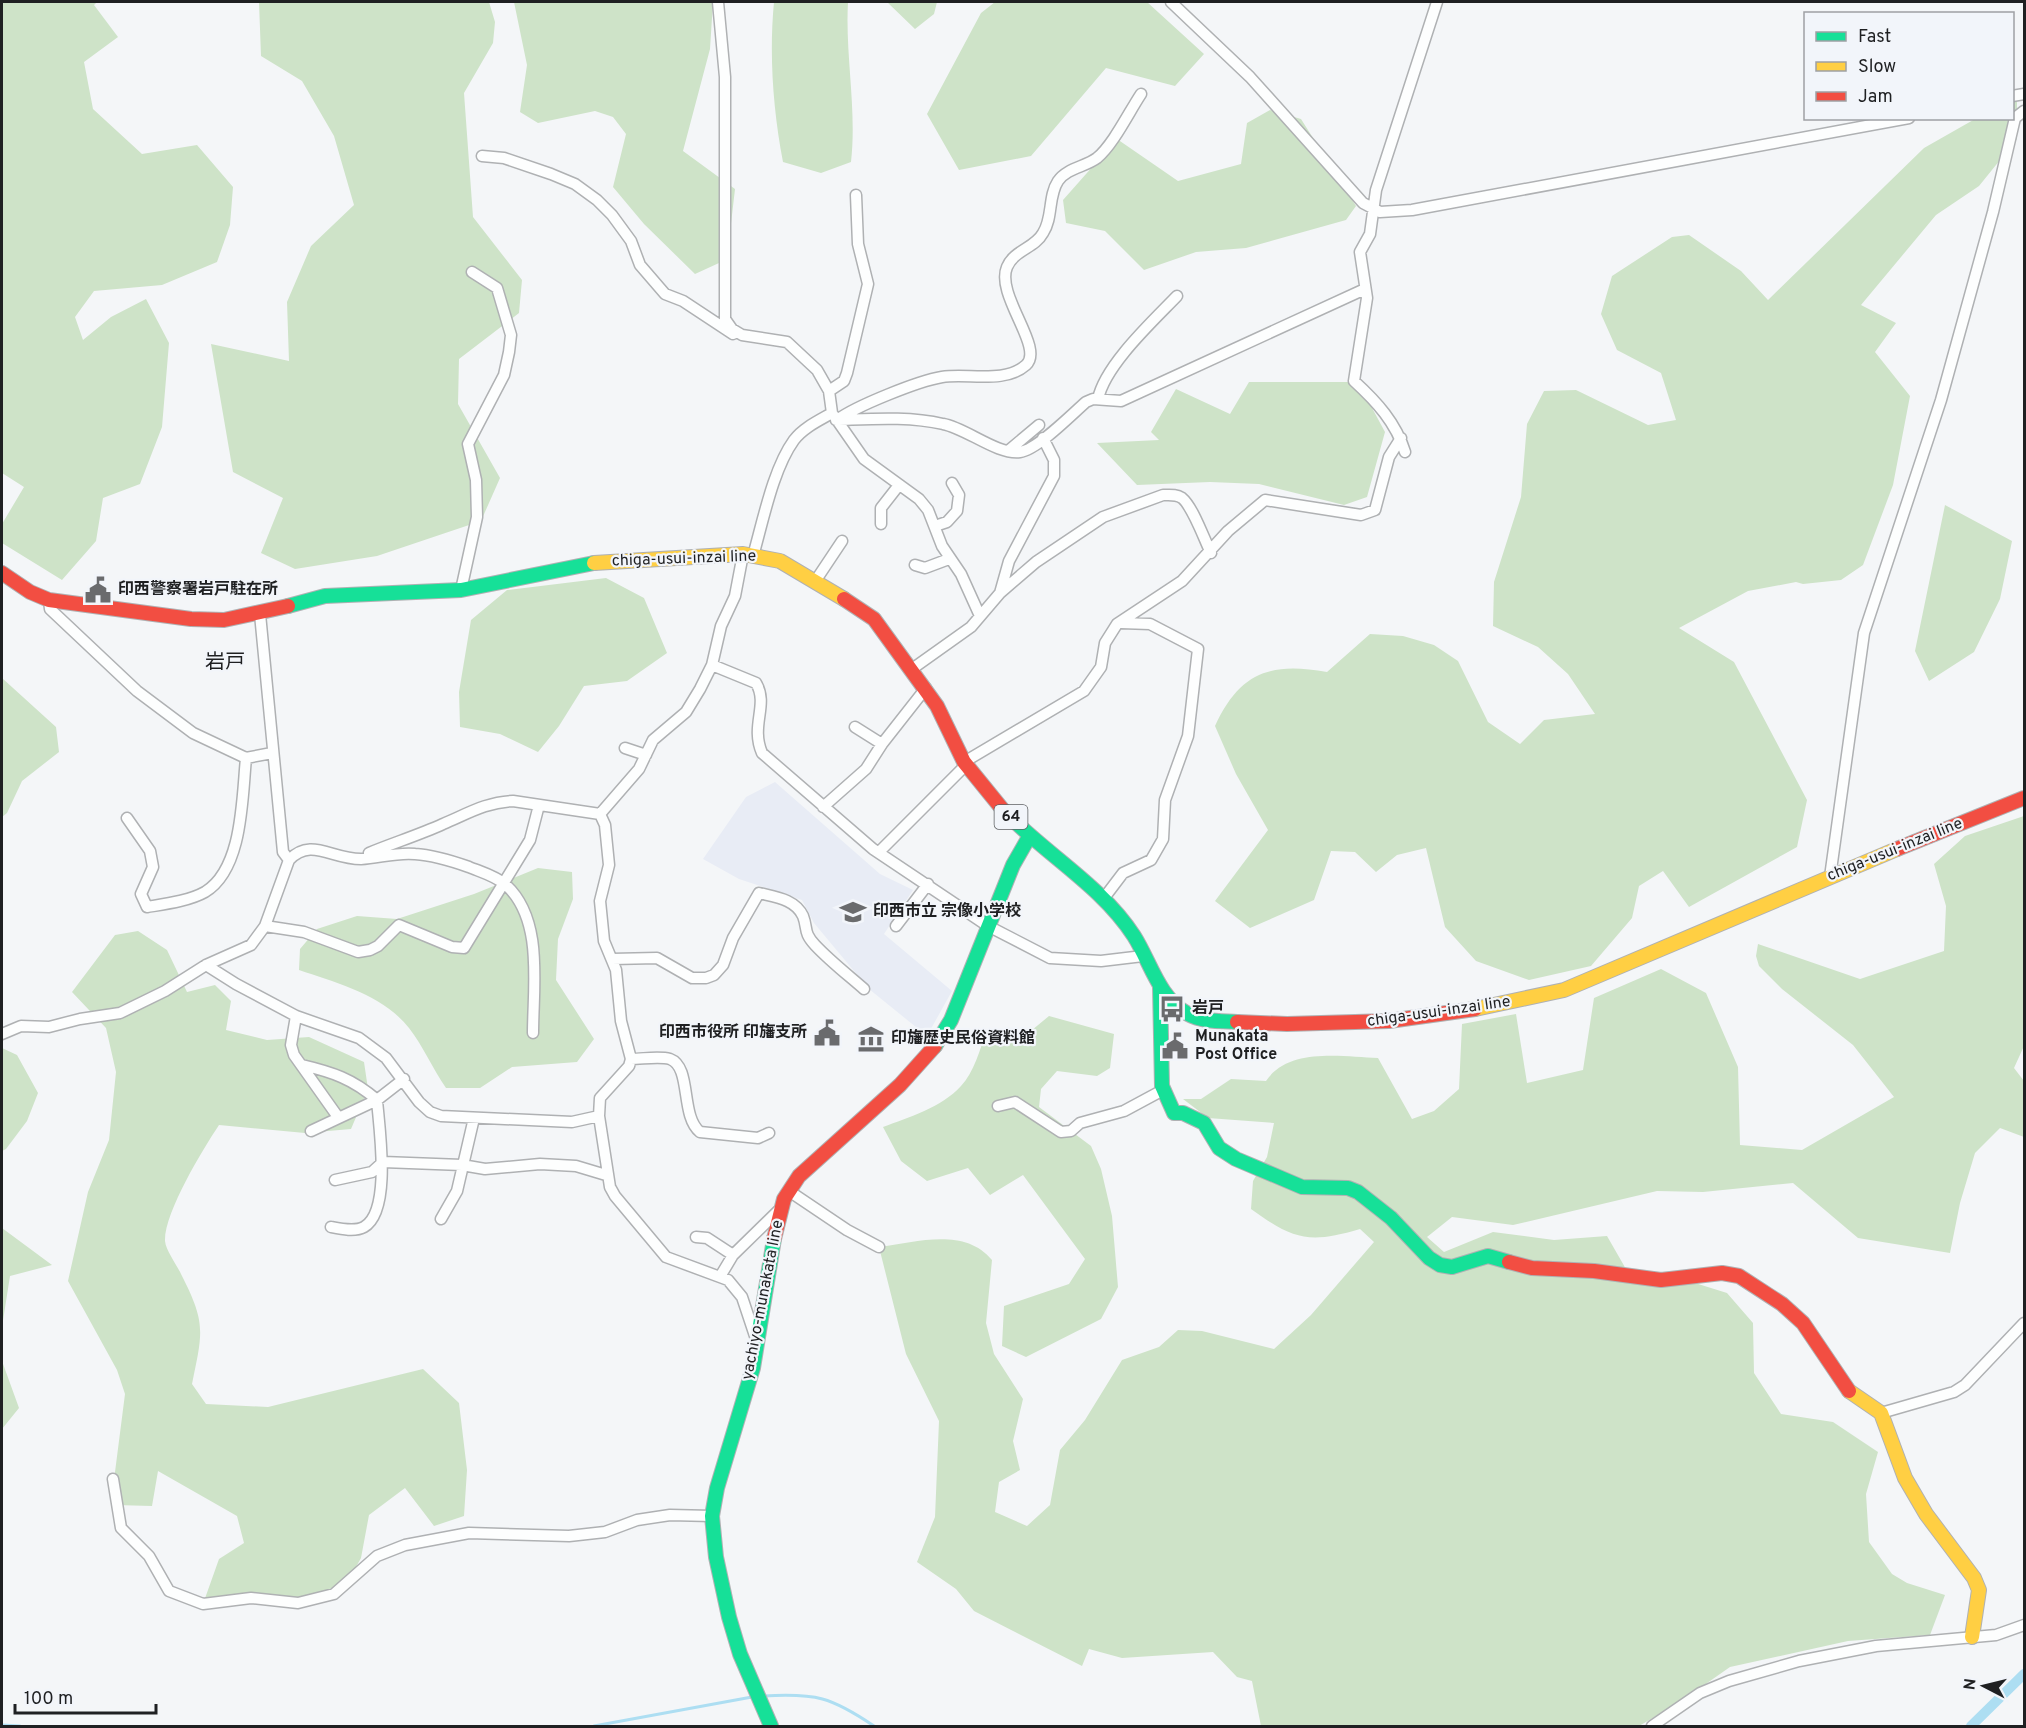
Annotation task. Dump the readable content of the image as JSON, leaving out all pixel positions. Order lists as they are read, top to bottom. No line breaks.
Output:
{"streets":{"main road":["chiga-usui-inzai line","64","yachiyo-munakata line"]},"crossings":[["chiga-usui-inzai line","yachiyo-munakata line"]],"districts":["岩戸"],"places":{"public building":["印西警察署岩戸駐在所","印西市役所 印旛支所","Munakata Post Office"],"school or university":["印西市立 宗像小学校"],"bus stop":["岩戸"],"museum":["印旛歴史民俗資料館"]},"legend":["Fast","Slow","Jam"],"scale_bar":"100 m","north":"left"}
